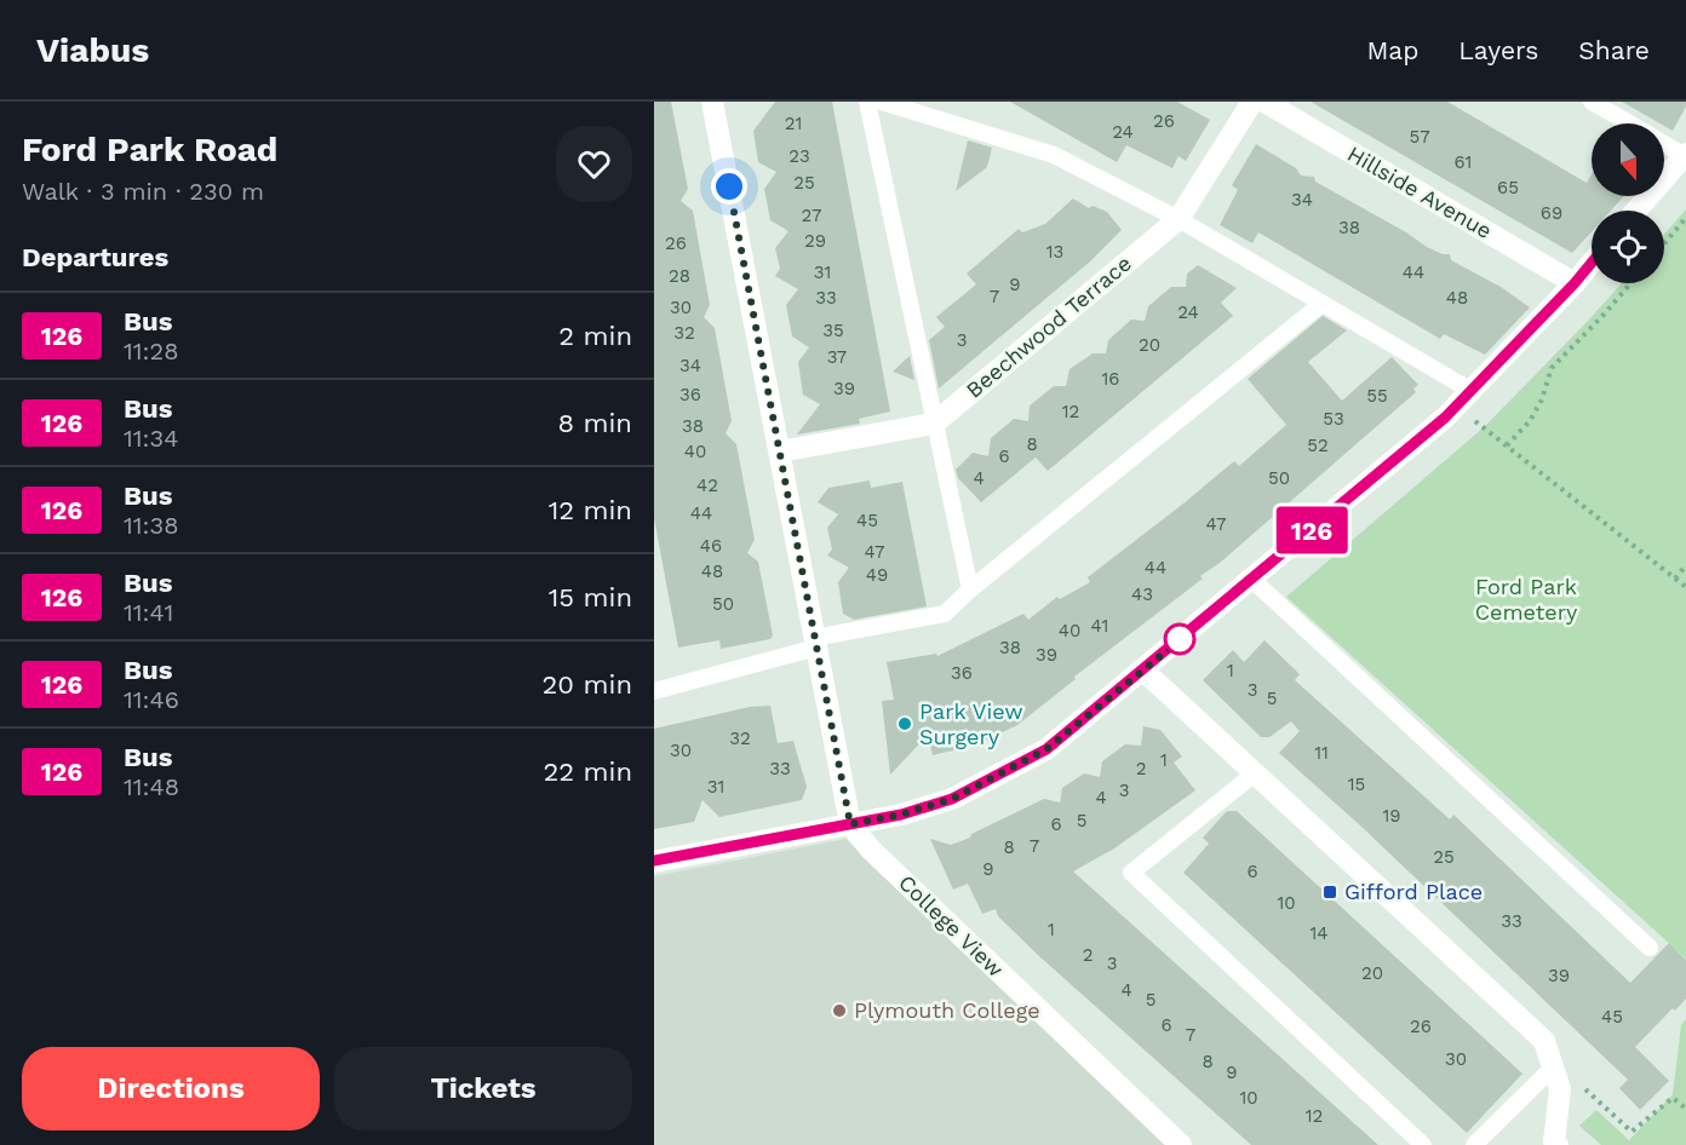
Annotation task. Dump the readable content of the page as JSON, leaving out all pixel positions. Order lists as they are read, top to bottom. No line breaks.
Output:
{"streets":{"street":["Hillside Avenue","Beechwood Terrace","College View"]},"parks":["Ford Park Cemetery"],"places":{"other":["Park View Surgery","Plymouth College"],"transit":["Gifford Place"]},"lines":["bus line 126"],"house_numbers":["26","21","24","57","23","61","25","65","34","69","27","38","29","26","13","31","44","28","9","7","33","48","30","24","35","32","3","20","37","34","16","39","36","55","12","53","38","8","52","40","6","4","50","42","44","45","47","46","47","44","48","49","43","50","41","40","38","39","1","36","3","5","32","30","11","1","33","2","15","31","3","4","19","5","6","7","8","25","9","6","10","33","1","14","2","3","20","39","4","5","45","6","26","7","30","8","9","10","12"],"north":"bottom","page":{"header":"Viabus","nav":["Map","Layers","Share"],"heading":[["Ford Park Road","Walk · 3 min · 230 m"],"Departures"],"on_map":"126","list":[{"mark":"126","name":"Bus","note":"11:28","value":"2 min"},{"mark":"126","name":"Bus","note":"11:34","value":"8 min"},{"mark":"126","name":"Bus","note":"11:38","value":"12 min"},{"mark":"126","name":"Bus","note":"11:41","value":"15 min"},{"mark":"126","name":"Bus","note":"11:46","value":"20 min"},{"mark":"126","name":"Bus","note":"11:48","value":"22 min"}],"buttons":["Directions","Tickets"]}}
